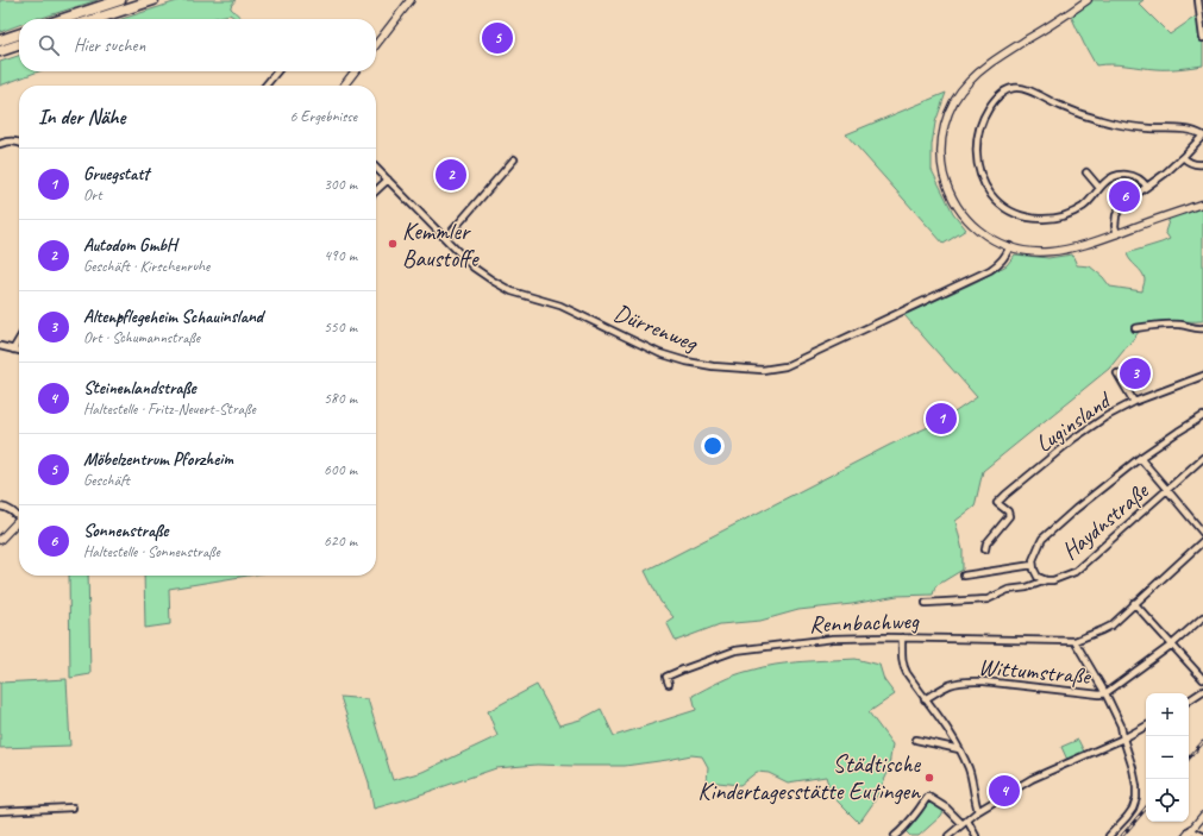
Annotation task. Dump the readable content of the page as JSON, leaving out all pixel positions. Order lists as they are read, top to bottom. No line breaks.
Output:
{"streets":{"street":["Dürrenweg","Luginsland","Haydnstraße","Rennbachweg","Wittumstraße"]},"places":["Kemmler Baustoffe","Städtische Kindertagesstätte Eutingen"],"page":{"search":"Hier suchen","pins":["5","2","6","3","1","4"],"heading":["In der Nähe","6 Ergebnisse"],"list":[{"mark":"1","name":"Gruegstatt","note":"Ort","value":"300 m"},{"mark":"2","name":"Autodom GmbH","note":"Geschäft · Kirschenruhe","value":"490 m"},{"mark":"3","name":"Altenpflegeheim Schauinsland","note":"Ort · Schumannstraße","value":"550 m"},{"mark":"4","name":"Steinenlandstraße","note":"Haltestelle · Fritz-Neuert-Straße","value":"580 m"},{"mark":"5","name":"Möbelzentrum Pforzheim","note":"Geschäft","value":"600 m"},{"mark":"6","name":"Sonnenstraße","note":"Haltestelle · Sonnenstraße","value":"620 m"}],"map_buttons":["+","−"]}}
